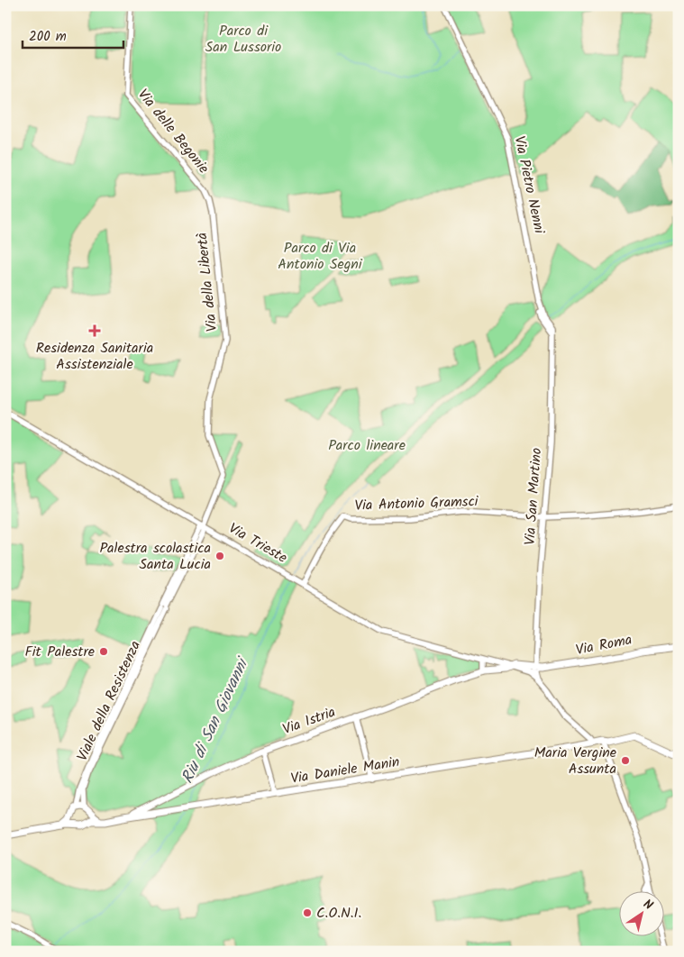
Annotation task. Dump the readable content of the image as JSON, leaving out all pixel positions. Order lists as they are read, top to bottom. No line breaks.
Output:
{"streets":{"main road":["Via Roma","Via Istria","Via Daniele Manin"],"street":["Via delle Begonie","Via Pietro Nenni","Via della Libertà","Via San Martino","Via Antonio Gramsci","Via Trieste","Viale della Resistenza"]},"crossings":[["Via delle Begonie","Via della Libertà"],["Via Pietro Nenni","Via San Martino"],["Via della Libertà","Via Trieste"],["Via San Martino","Via Antonio Gramsci"],["Via San Martino","Via Roma"],["Via Antonio Gramsci","Via Trieste"],["Via Trieste","Via Roma"],["Via Trieste","Via Istria"],["Via Roma","Via Istria"],["Viale della Resistenza","Via Daniele Manin"],["Via Istria","Via Daniele Manin"]],"water":["Riu di San Giovanni"],"parks":["Parco di San Lussorio","Parco di Via Antonio Segni","Parco lineare"],"places":{"health":["Residenza Sanitaria Assistenziale"],"other":["Palestra scolastica Santa Lucia","Fit Palestre","Maria Vergine Assunta","C.O.N.I."]},"scale_bar":"200 m","north":"top right"}
